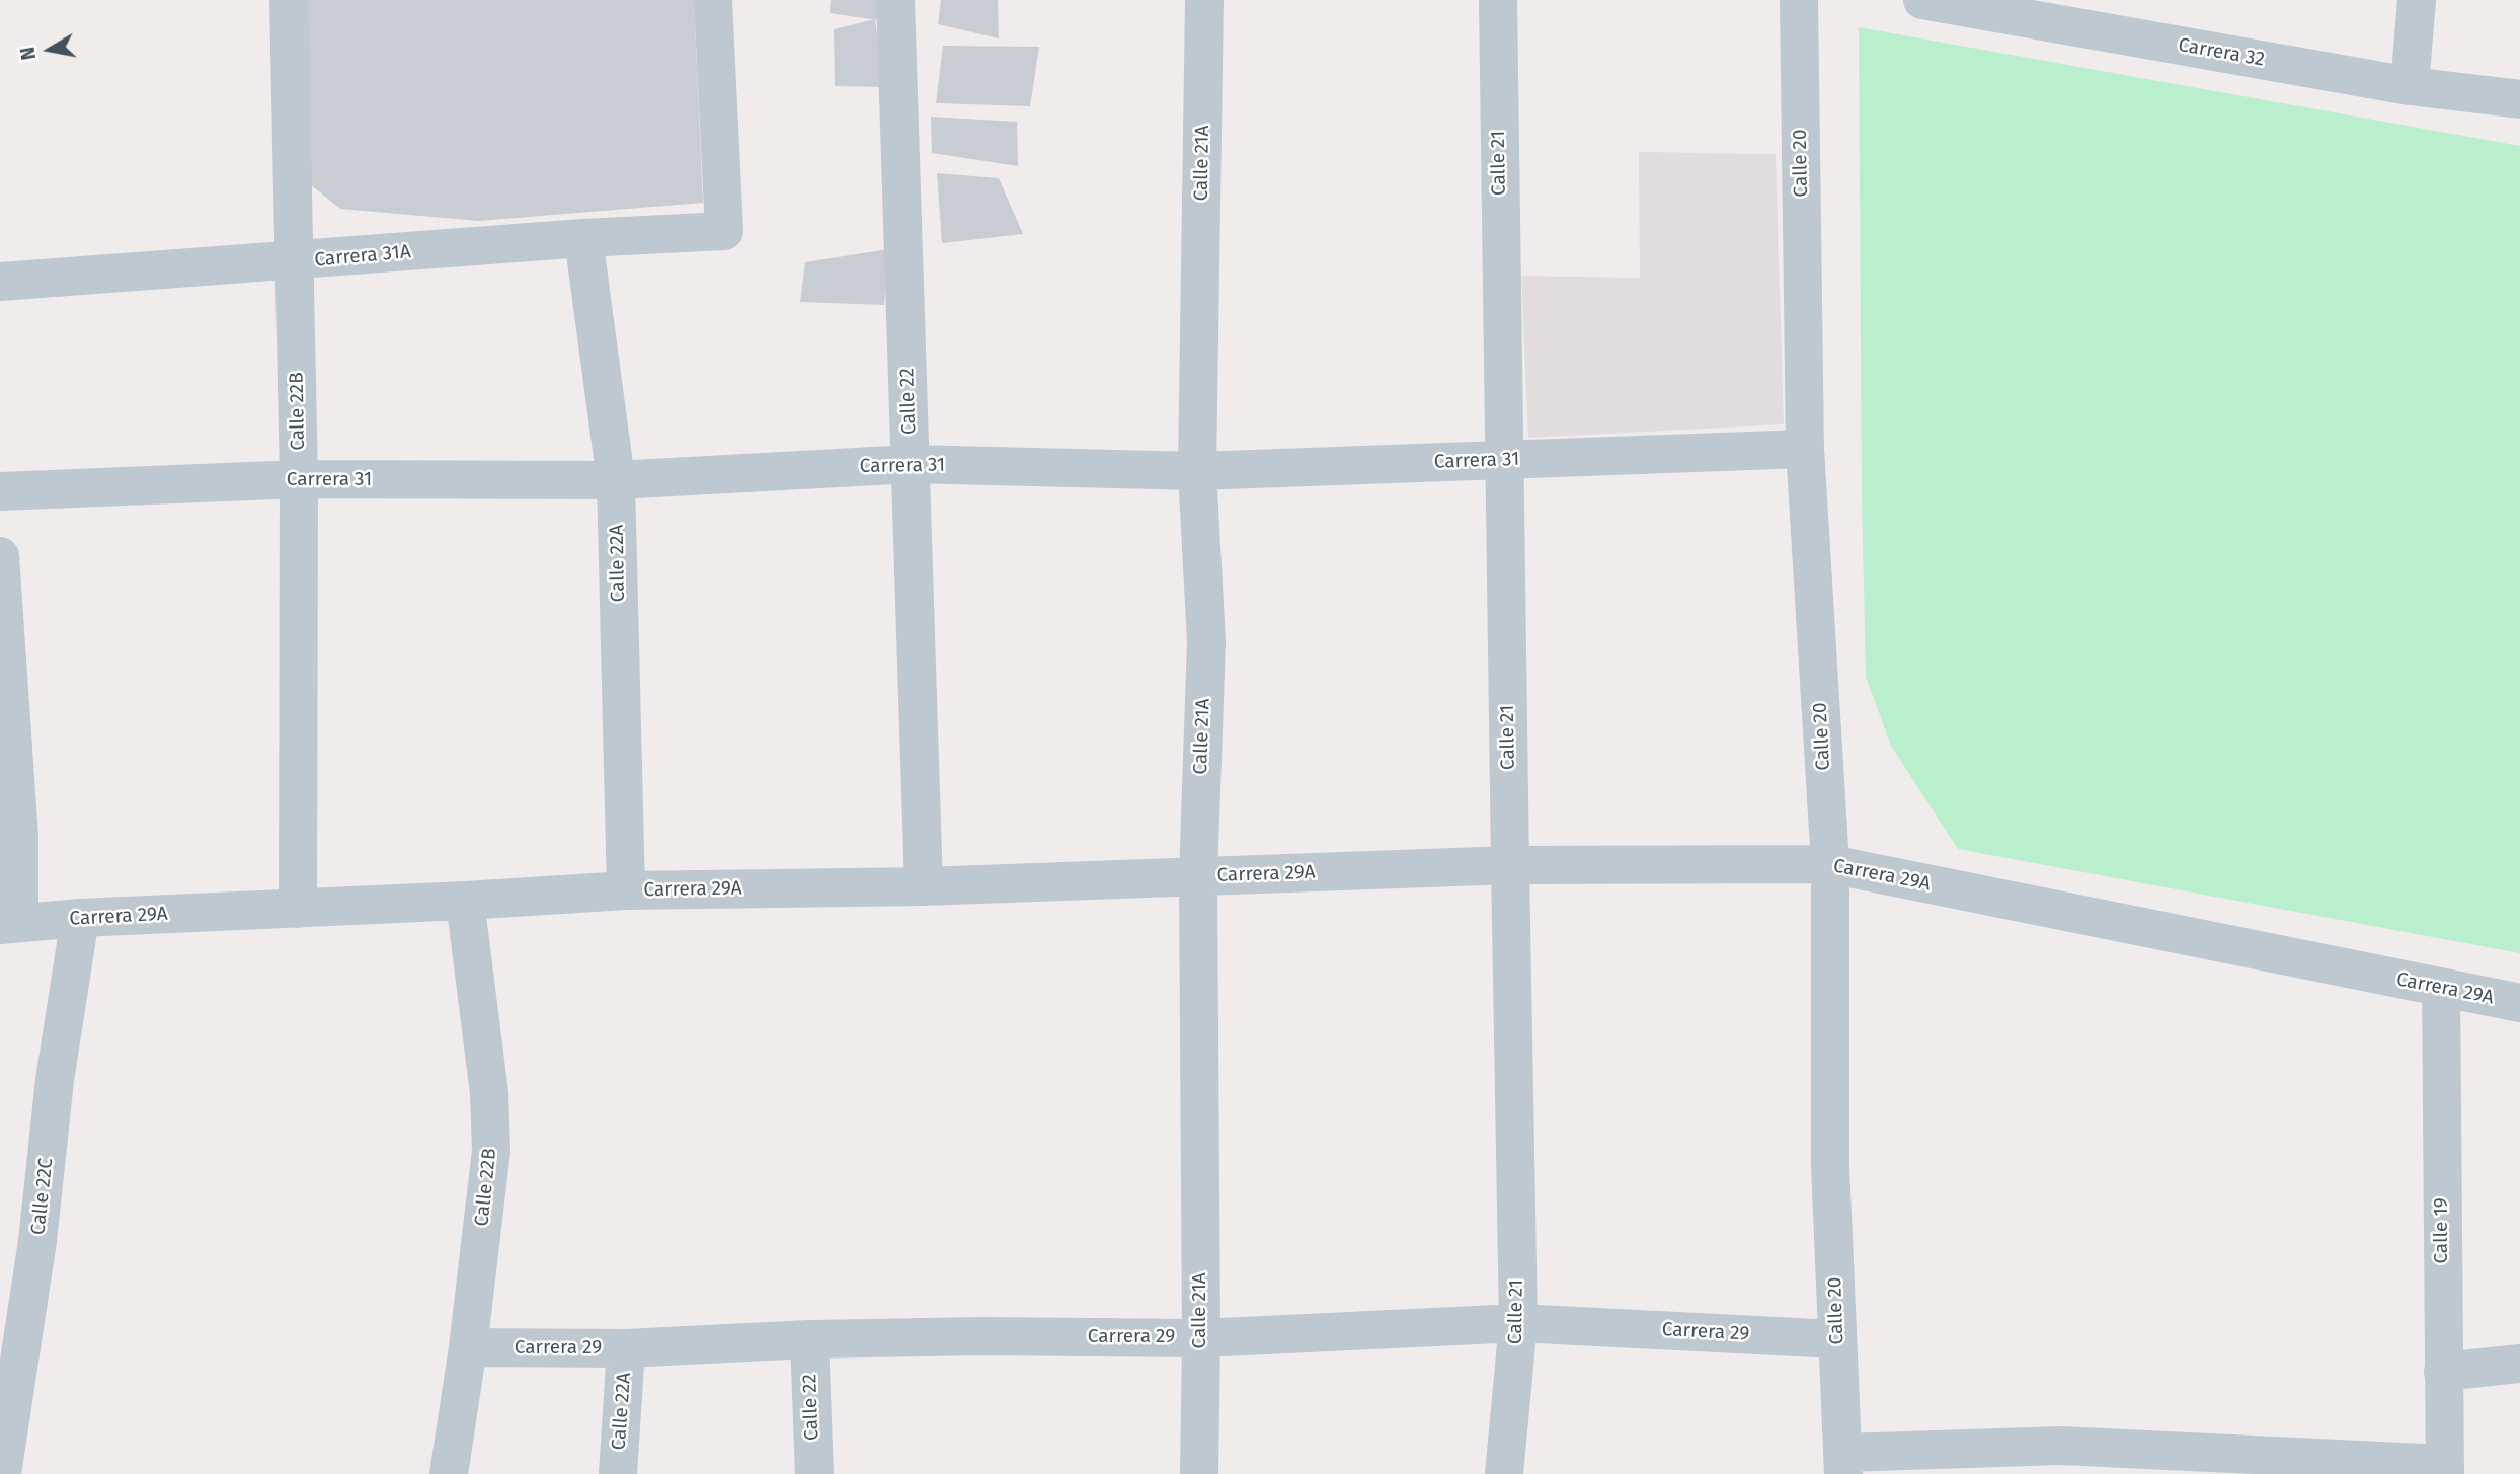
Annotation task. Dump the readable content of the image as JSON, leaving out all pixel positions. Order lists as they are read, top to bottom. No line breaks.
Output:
{"streets":{"street":["Carrera 32","Calle 21A","Calle 21","Calle 20","Carrera 31A","Calle 22","Calle 22B","Carrera 31","Calle 22A","Carrera 29A","Calle 22C","Calle 19","Carrera 29"]},"crossings":[["Calle 21A","Carrera 31"],["Calle 21A","Carrera 29A"],["Calle 21A","Carrera 29"],["Calle 21","Carrera 31"],["Calle 21","Carrera 29A"],["Calle 21","Carrera 29"],["Calle 20","Carrera 31"],["Calle 20","Carrera 29A"],["Calle 20","Carrera 29"],["Carrera 31A","Calle 22B"],["Carrera 31A","Calle 22A"],["Calle 22","Carrera 31"],["Calle 22","Carrera 29A"],["Calle 22","Carrera 29"],["Calle 22B","Carrera 31"],["Calle 22B","Carrera 29A"],["Calle 22B","Carrera 29"],["Carrera 31","Calle 22A"],["Calle 22A","Carrera 29A"],["Calle 22A","Carrera 29"],["Carrera 29A","Calle 22C"],["Carrera 29A","Calle 19"]],"north":"left"}
